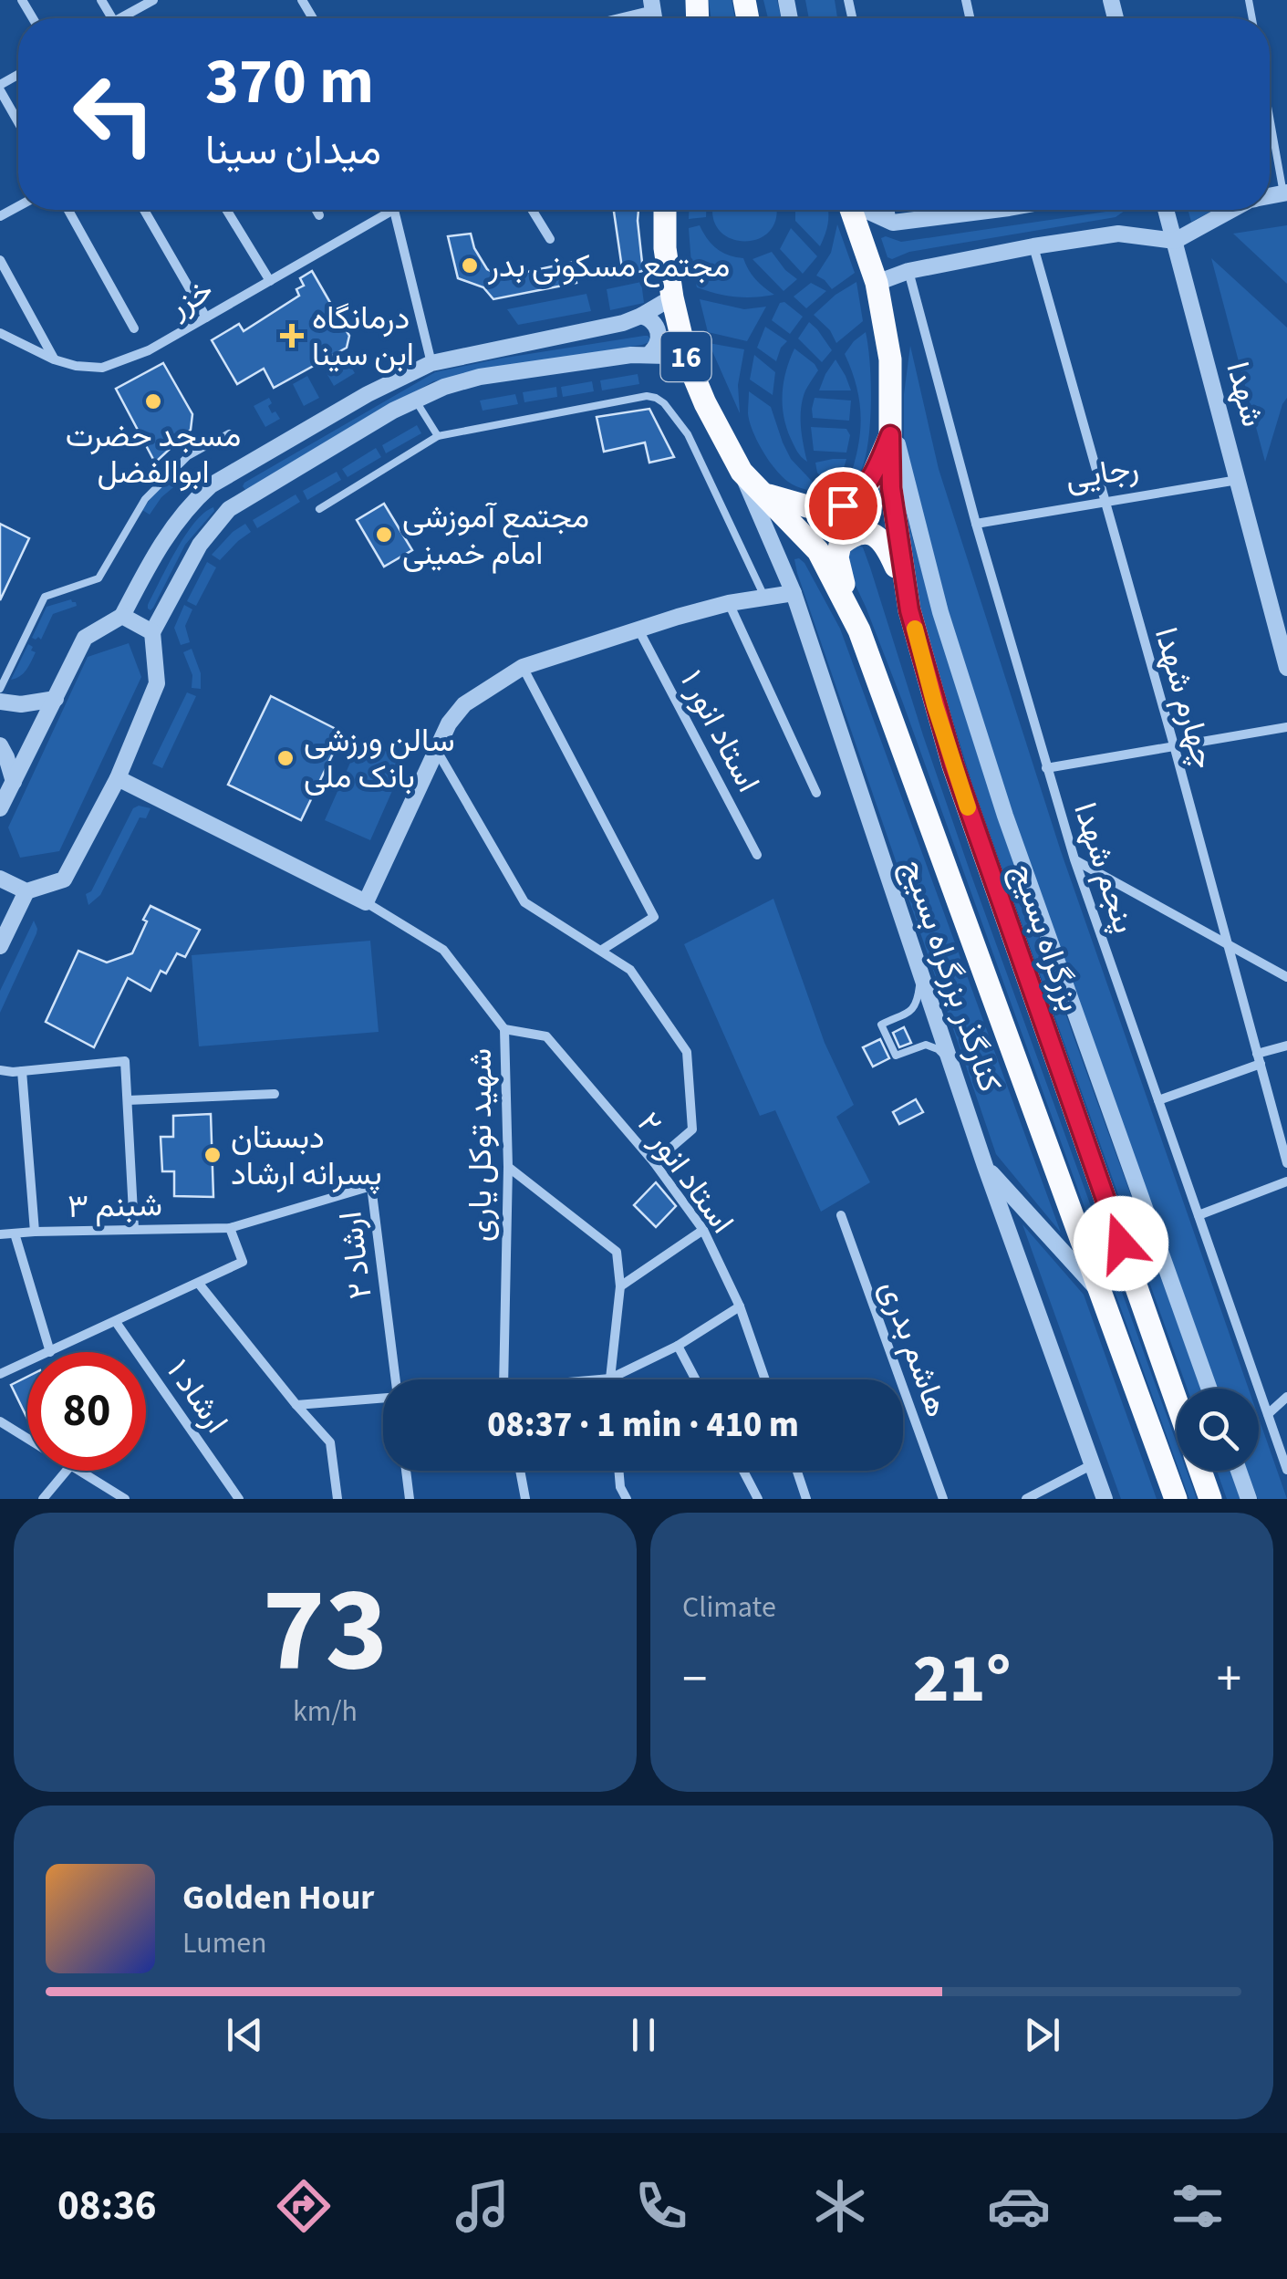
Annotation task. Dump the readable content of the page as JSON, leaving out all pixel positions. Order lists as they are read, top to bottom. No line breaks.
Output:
{"streets":{"highway":["16","بزرگراه بسیج"],"street":["خزر","شهدا","رجایی","چهارم شهدا","استاد انور ۱","پنجم شهدا","کنارگذر بزرگراه بسیج","شهید توکل یاری","استاد انور ۲","شبنم ۳","ارشاد ۲","هاشم بدری","ارشاد ۱"]},"crossings":[["16","بزرگراه بسیج"],["16","کنارگذر بزرگراه بسیج"],["شهدا","رجایی"],["رجایی","چهارم شهدا"],["رجایی","پنجم شهدا"],["شهید توکل یاری","استاد انور ۲"],["شبنم ۳","ارشاد ۲"]],"places":{"other":["مجتمع مسکونی بدر","مسجد حضرت ابوالفضل","مجتمع آموزشی امام خمینی","سالن ورزشی بانک ملی","دبستان پسرانه ارشاد"],"health":["درمانگاه ابن سینا"]},"page":{"turn":["370 m","میدان سینا"],"limit":"80","trip":"08:37 · 1 min · 410 m","tile":[["73","km/h"],"Climate"],"heat":["−","21°","+"],"song":["Golden Hour","Lumen"],"tabs":"08:36"}}
